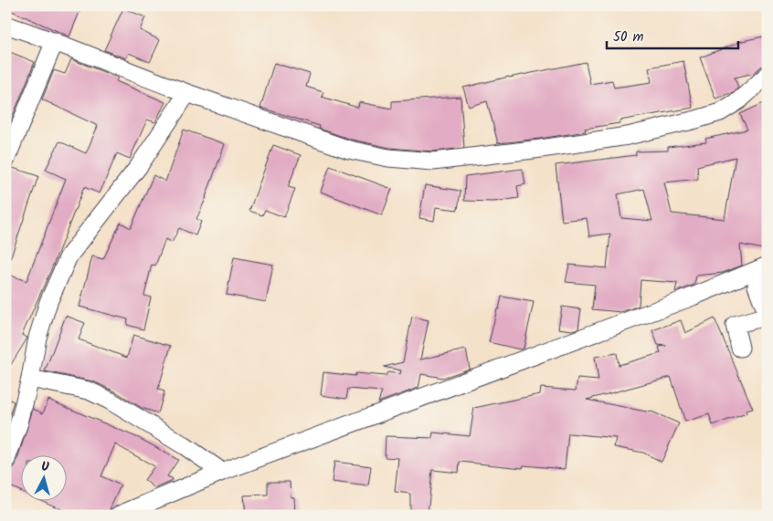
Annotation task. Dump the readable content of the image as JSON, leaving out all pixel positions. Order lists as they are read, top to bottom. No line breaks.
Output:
{"scale_bar":"50 m","north":"top"}
